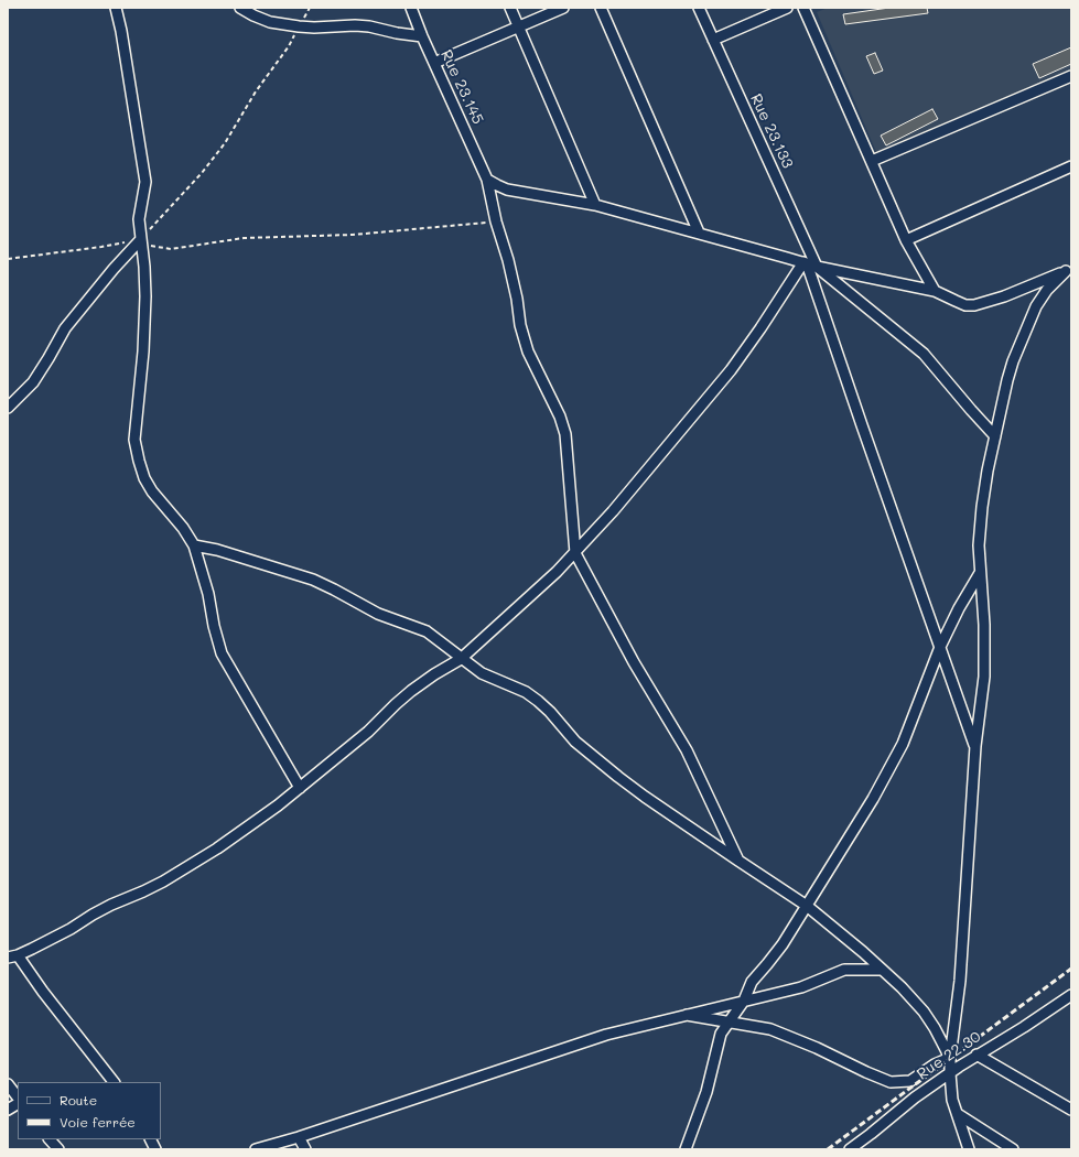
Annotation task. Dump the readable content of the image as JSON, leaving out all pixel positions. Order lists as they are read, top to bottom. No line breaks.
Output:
{"streets":{"street":["Rue 23.145","Rue 23.133","Rue 22.30"]},"legend":["Route","Voie ferrée"]}
